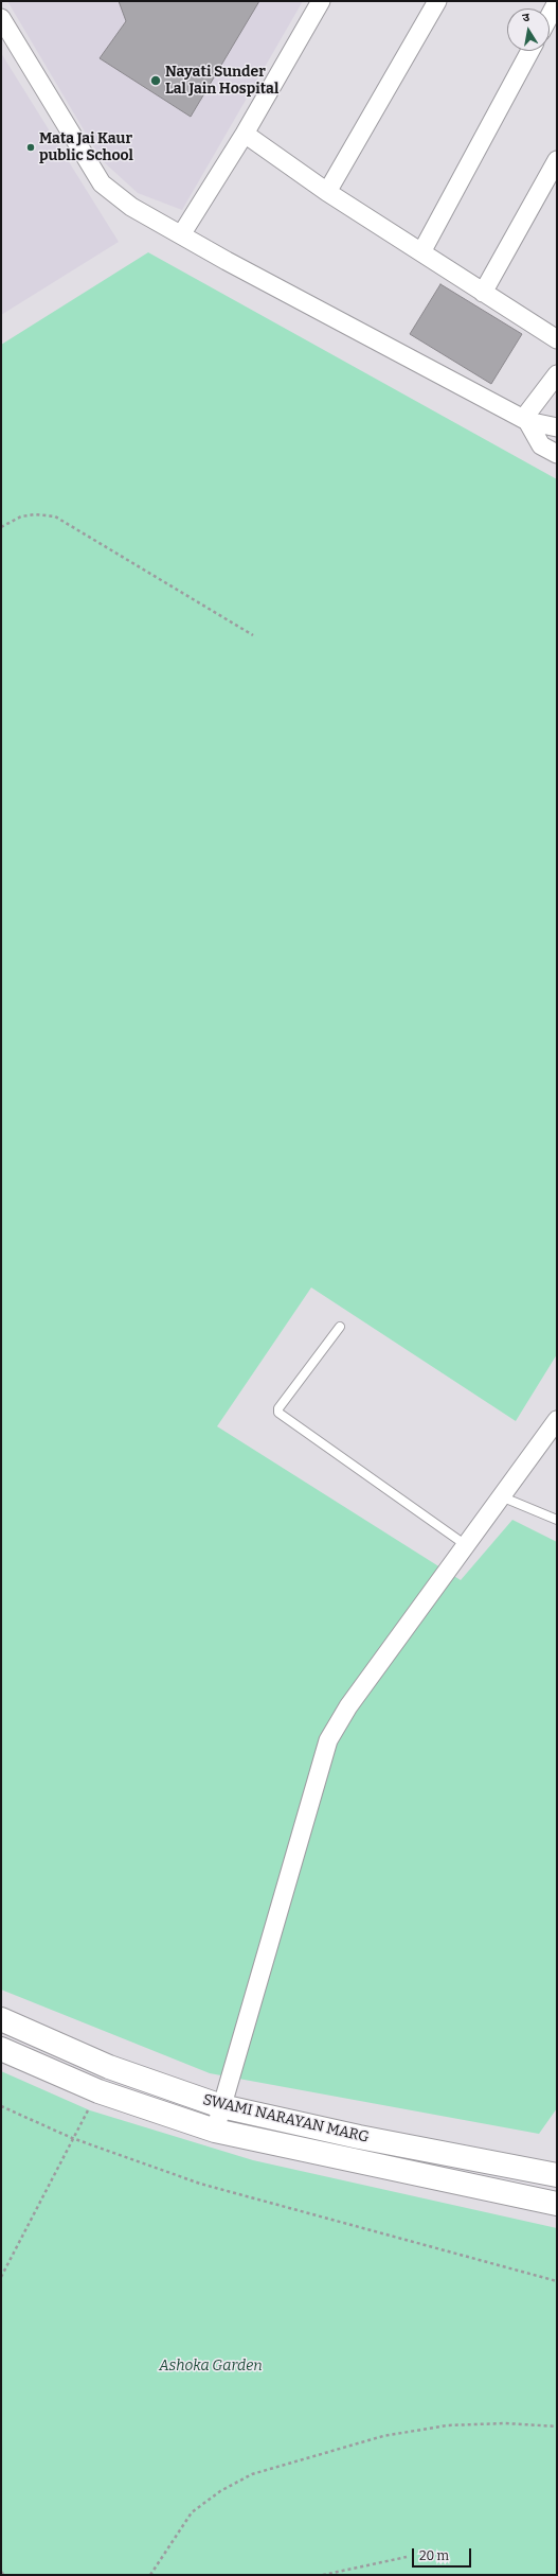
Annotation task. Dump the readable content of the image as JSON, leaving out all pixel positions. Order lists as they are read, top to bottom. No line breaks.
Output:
{"streets":{"main road":["SWAMI NARAYAN MARG"]},"parks":["Ashoka Garden"],"places":["Nayati Sunder Lal Jain Hospital","Mata Jai Kaur public School"],"scale_bar":"20 m","north":"top"}
